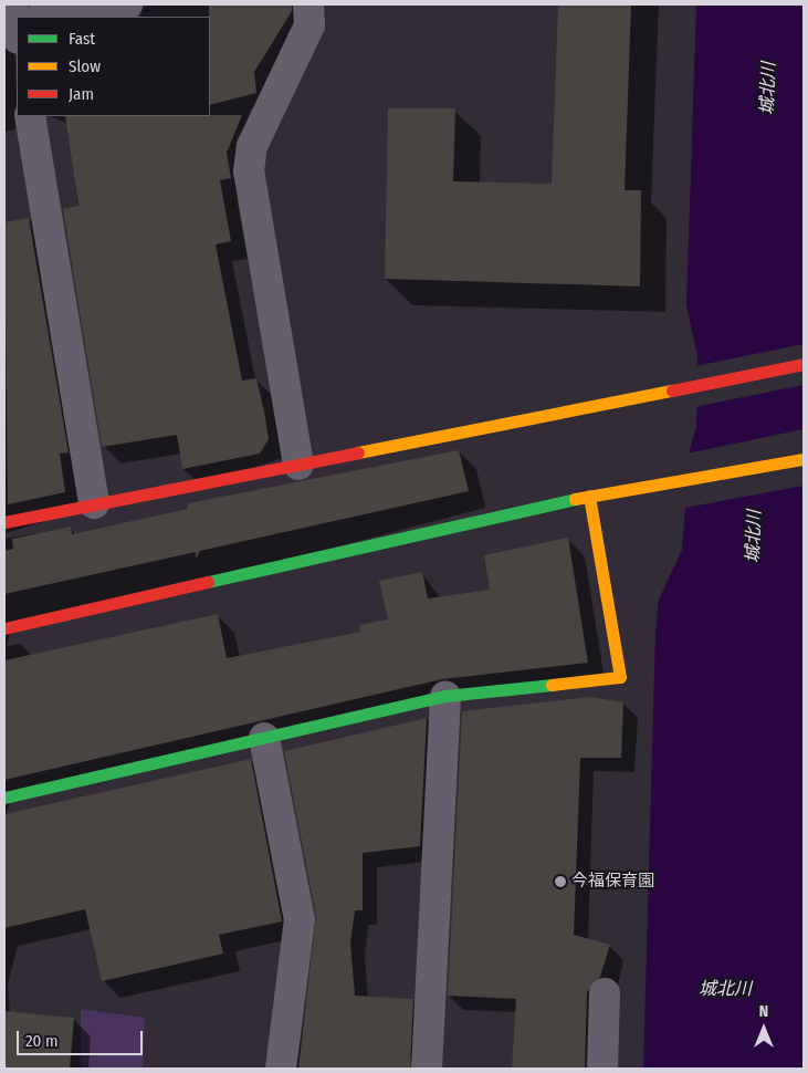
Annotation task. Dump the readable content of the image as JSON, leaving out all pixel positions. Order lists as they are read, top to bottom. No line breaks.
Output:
{"water":["城北川"],"places":["今福保育園"],"legend":["Fast","Slow","Jam"],"scale_bar":"20 m","north":"top"}
